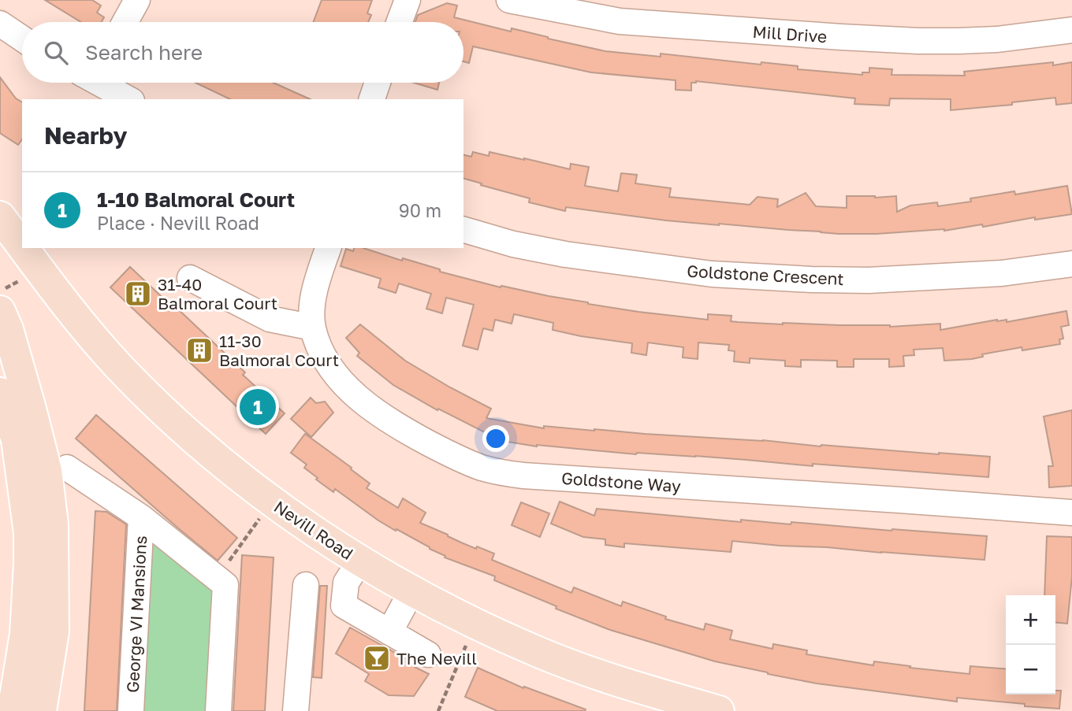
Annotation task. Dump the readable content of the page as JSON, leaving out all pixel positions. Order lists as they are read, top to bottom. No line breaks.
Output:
{"streets":{"main road":["Nevill Road"],"street":["Mill Drive","Goldstone Crescent","Goldstone Way","George VI Mansions"]},"places":{"building":["31-40 Balmoral Court","11-30 Balmoral Court"],"bar":["The Nevill"]},"page":{"search":"Search here","heading":"Nearby","list":[{"mark":"1","name":"1-10 Balmoral Court","note":"Place · Nevill Road","value":"90 m"}],"pins":"1","map_buttons":["+","−"]}}
